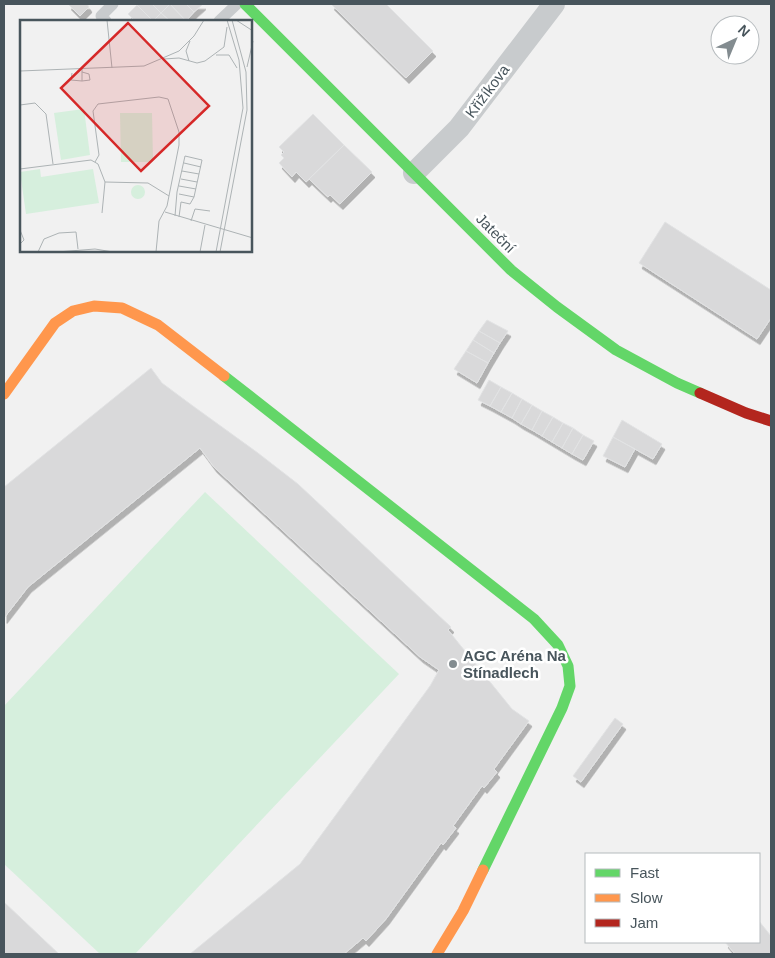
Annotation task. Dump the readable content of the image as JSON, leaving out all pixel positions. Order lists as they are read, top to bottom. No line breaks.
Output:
{"streets":{"street":["Křižíkova","Jateční"]},"crossings":[["Křižíkova","Jateční"]],"places":["AGC Aréna Na Stínadlech"],"legend":["Fast","Slow","Jam"],"north":"top right"}
